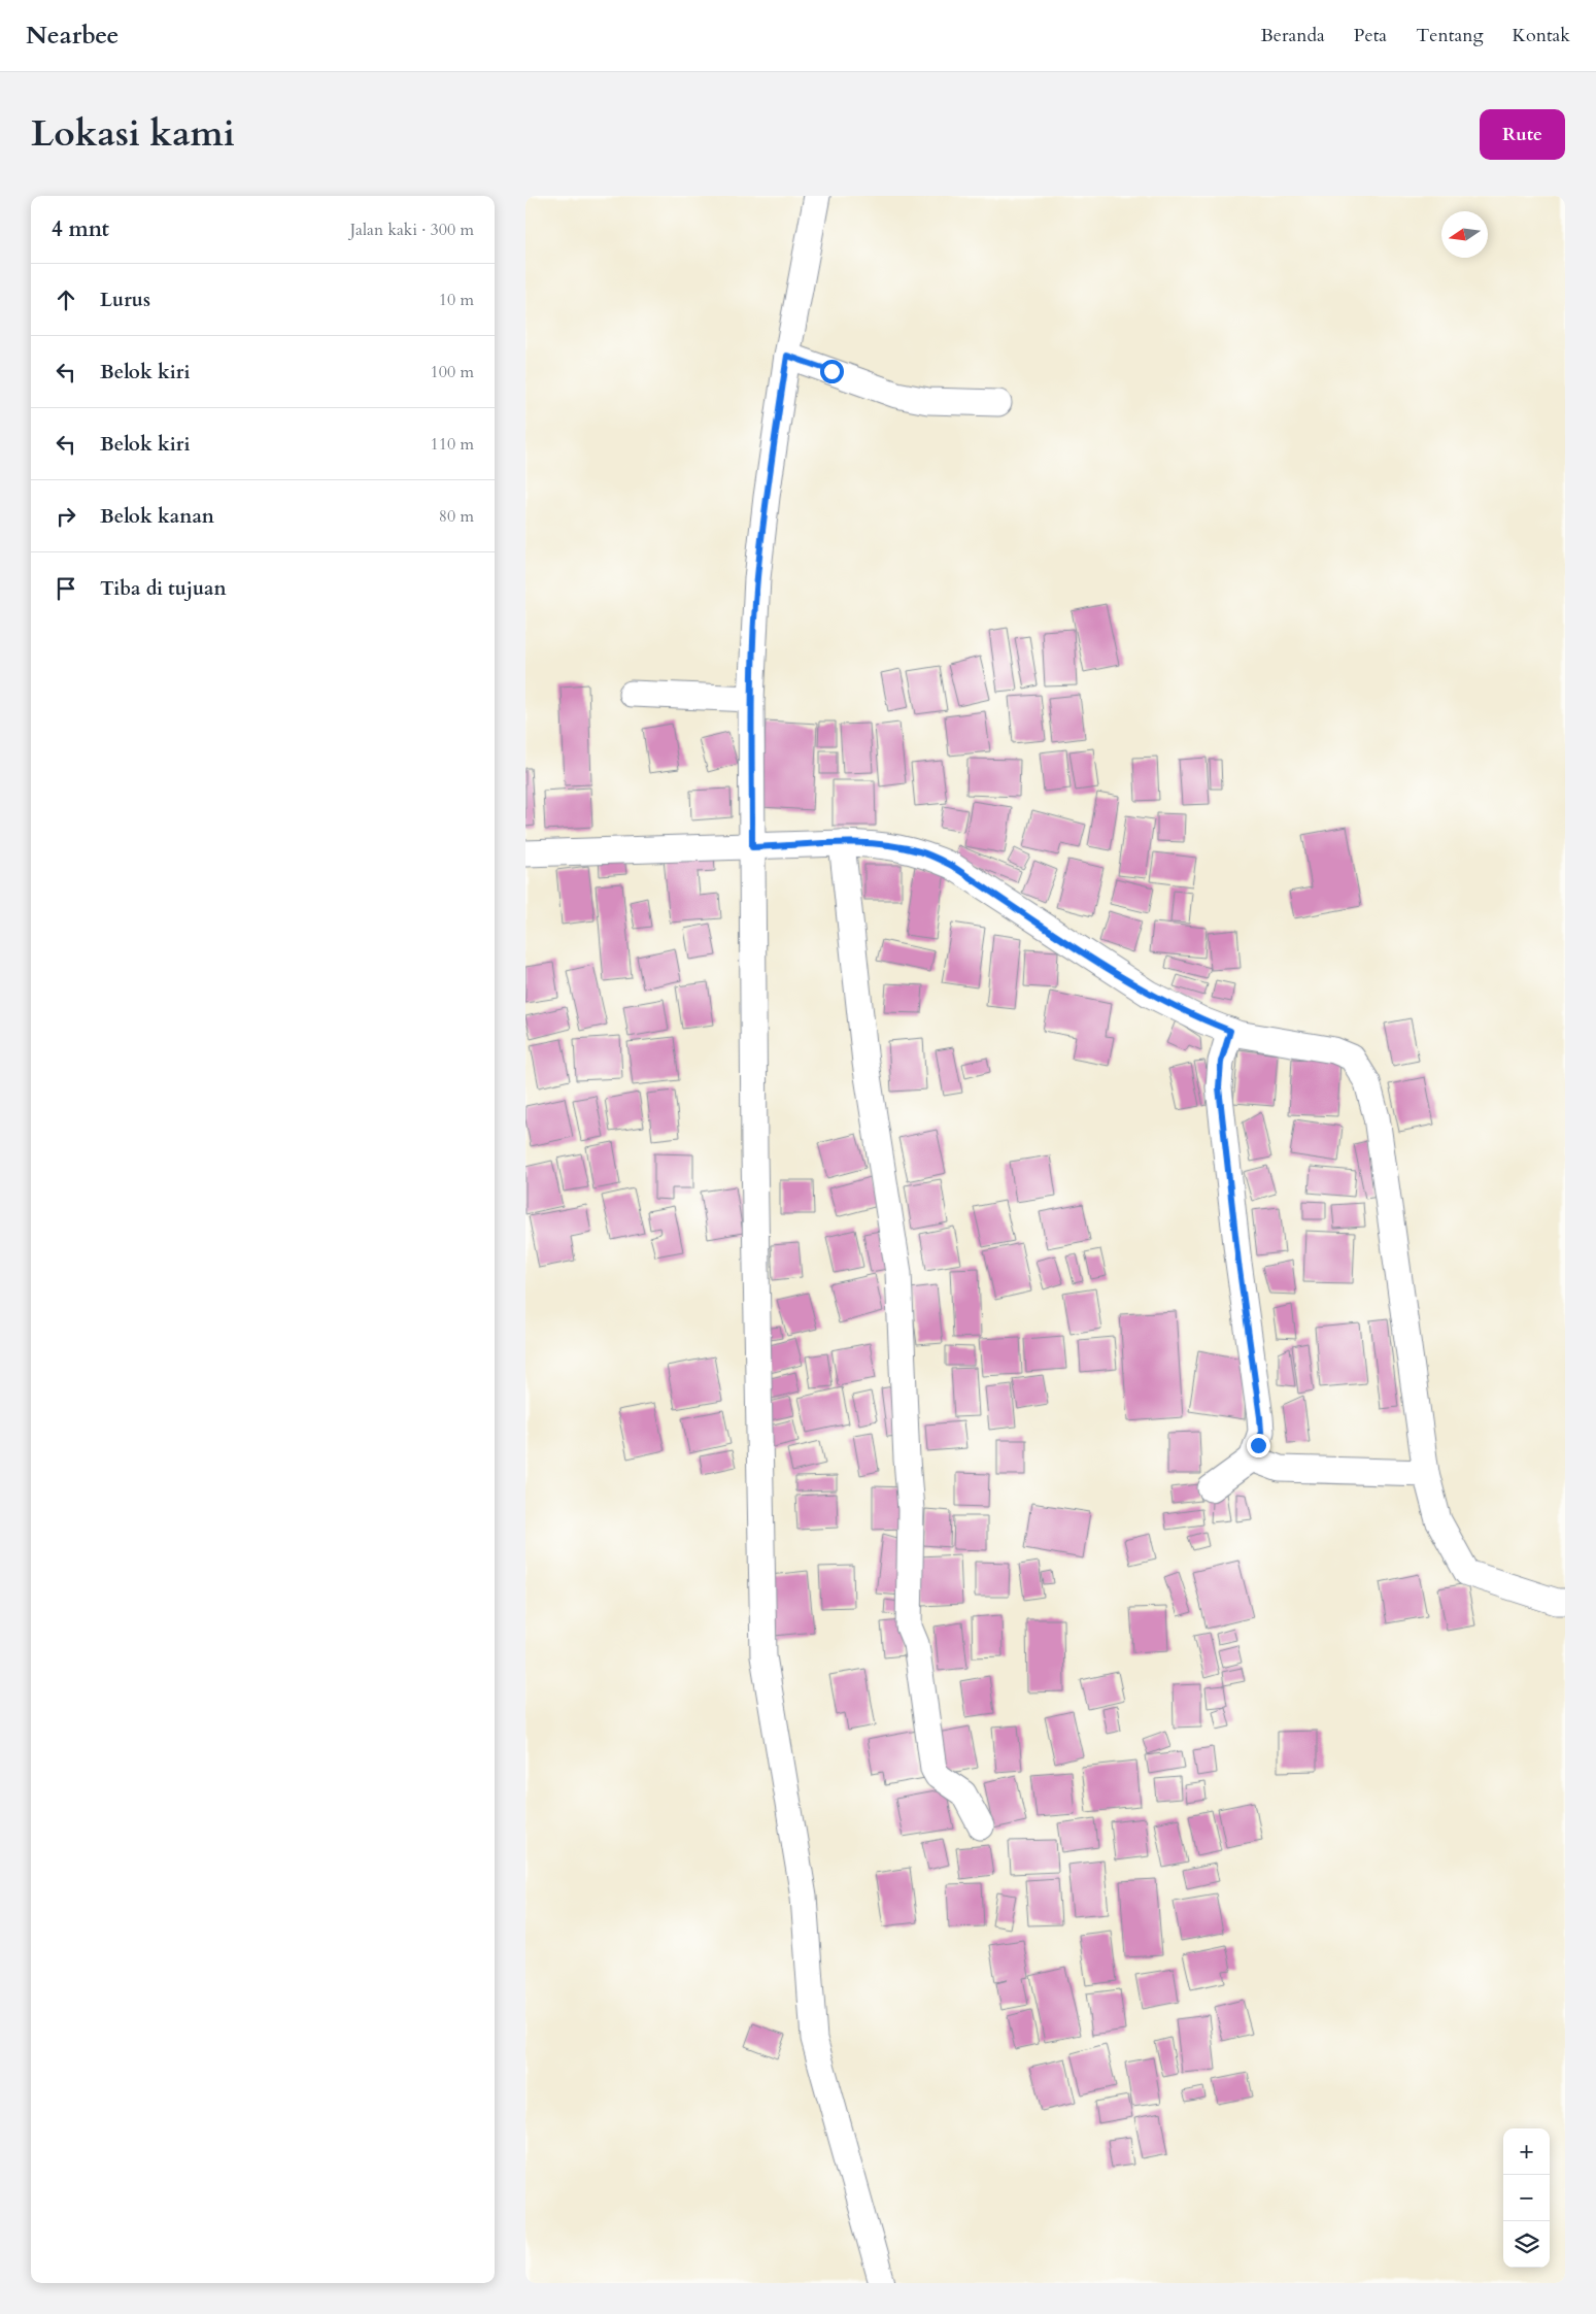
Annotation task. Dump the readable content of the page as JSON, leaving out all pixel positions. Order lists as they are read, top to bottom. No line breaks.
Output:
{"north":"left","page":{"header":"Nearbee","nav":["Beranda","Peta","Tentang","Kontak"],"title":"Lokasi kami","buttons":"Rute","heading":["4 mnt","Jalan kaki · 300 m"],"list":[["Lurus","10 m"],["Belok kiri","100 m"],["Belok kiri","110 m"],["Belok kanan","80 m"],"Tiba di tujuan"],"map_buttons":["+","−"]}}
